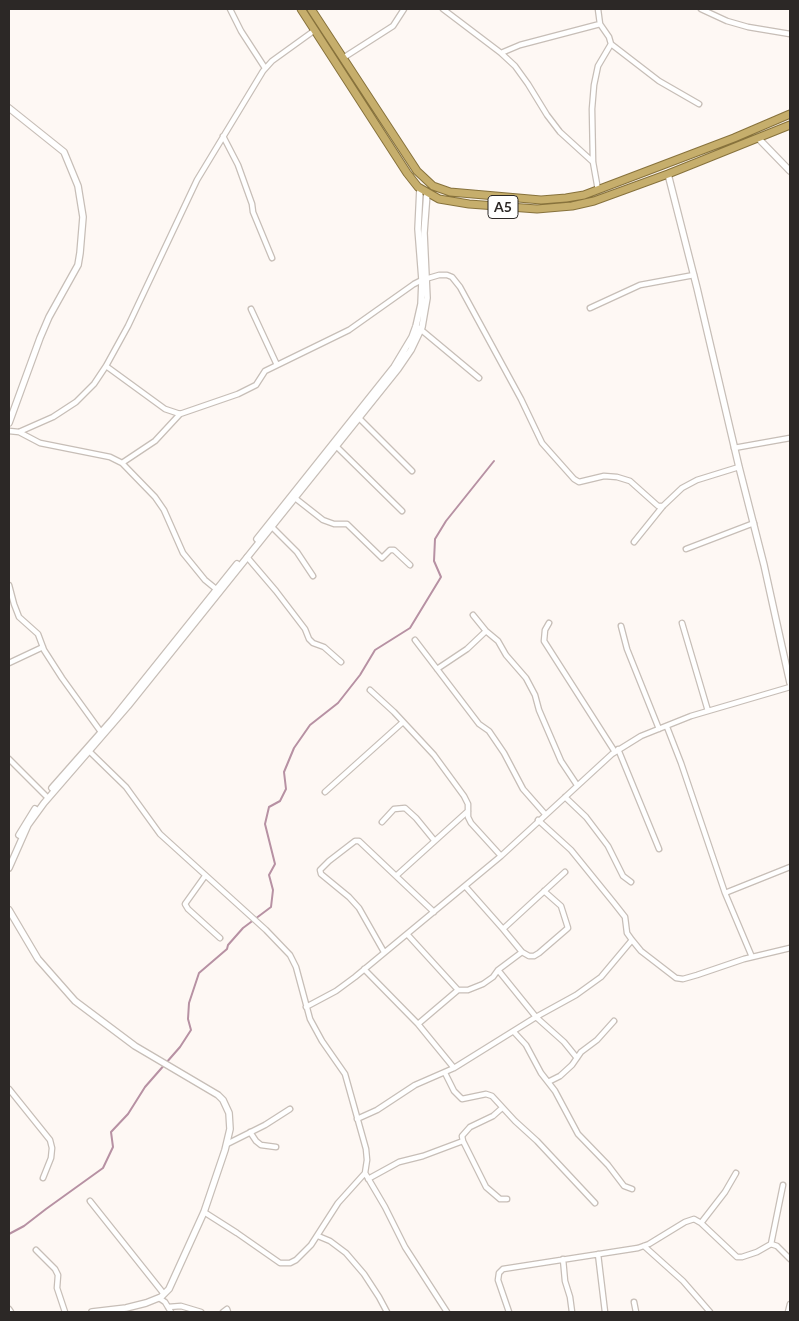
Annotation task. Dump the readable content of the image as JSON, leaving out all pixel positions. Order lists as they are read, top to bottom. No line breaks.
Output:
{"streets":{"highway":["A5"]}}
